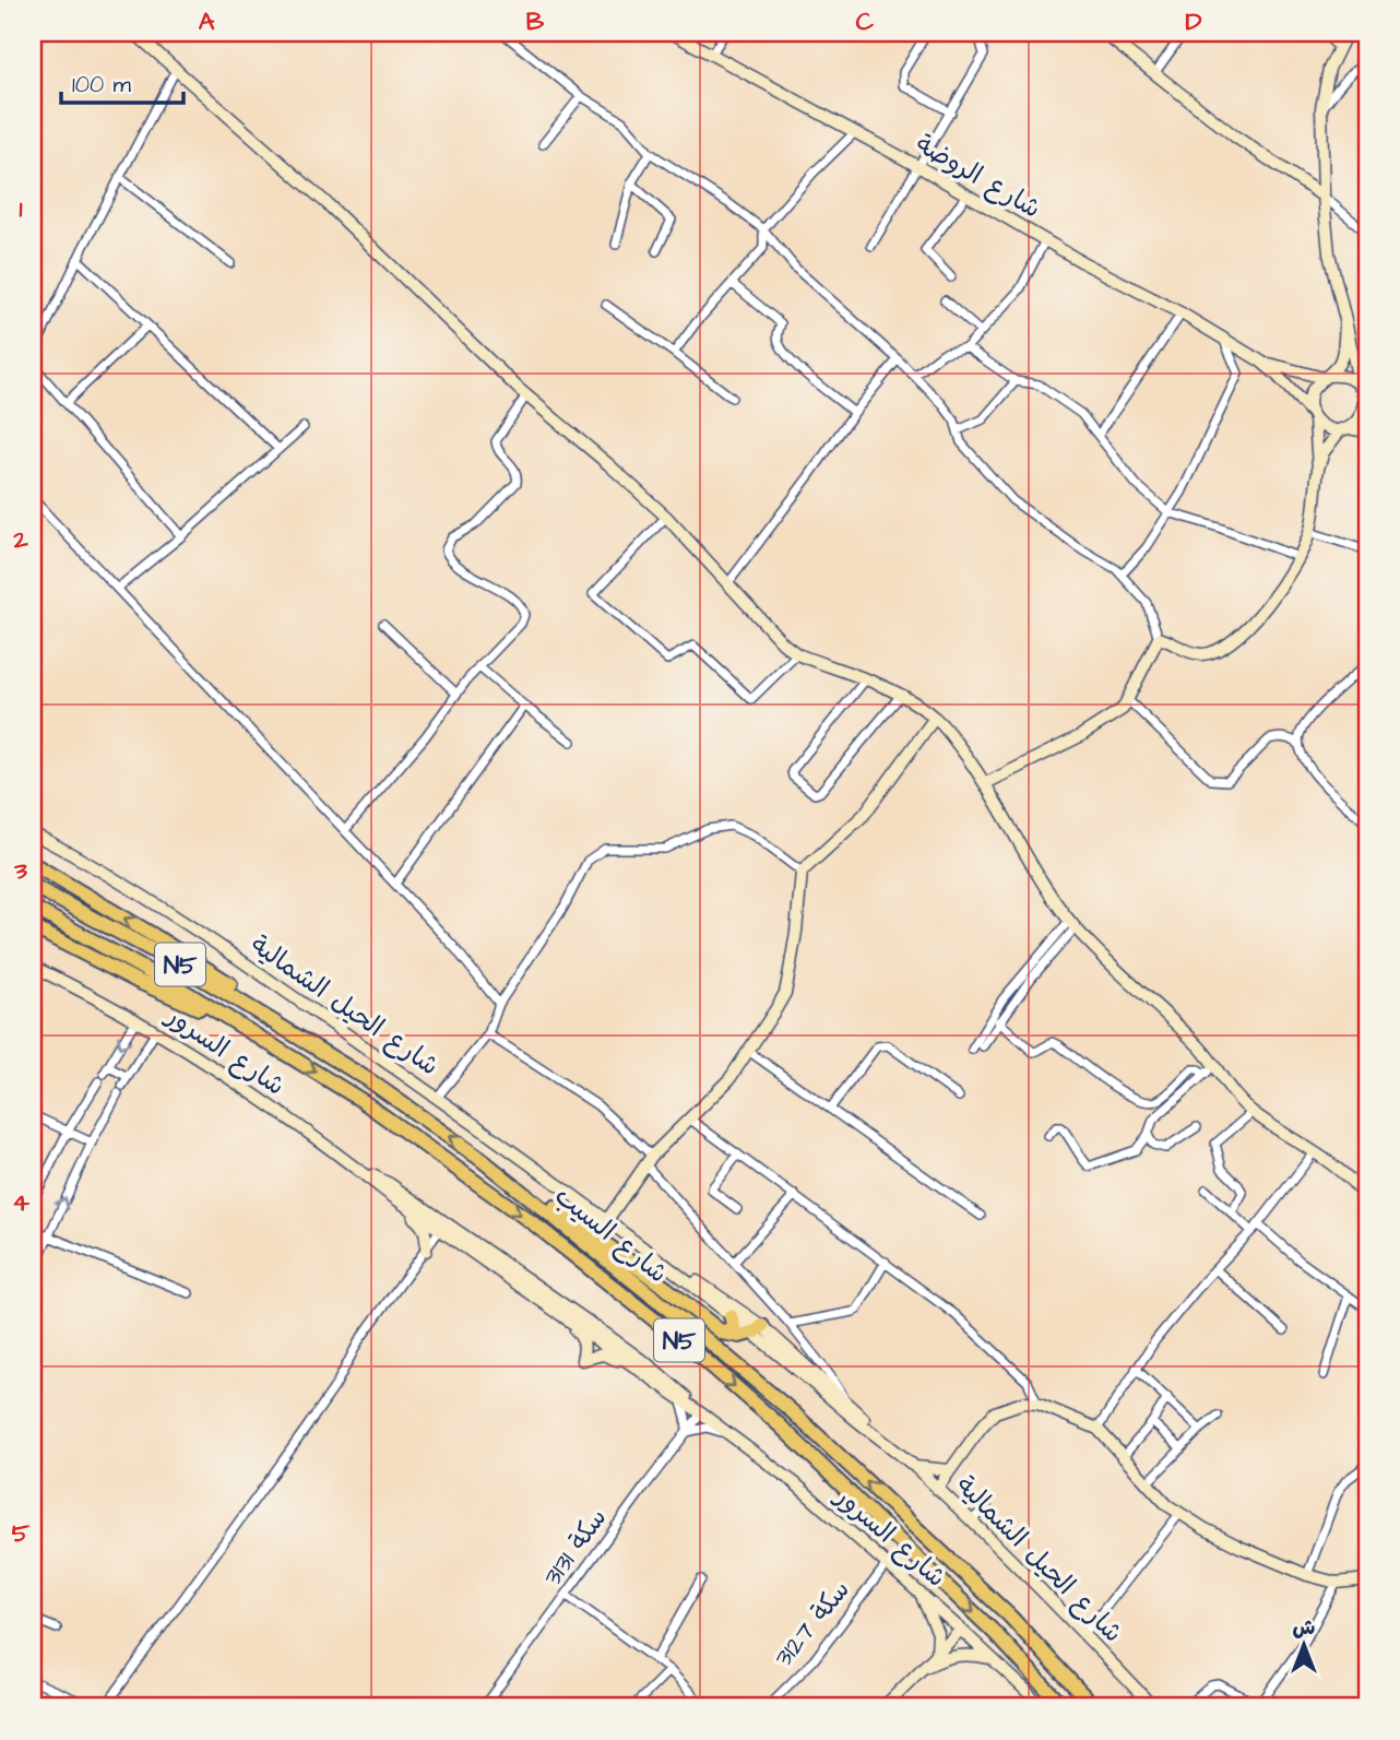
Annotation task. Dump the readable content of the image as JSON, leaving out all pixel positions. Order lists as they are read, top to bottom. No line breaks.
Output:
{"streets":{"highway":["N5","شارع السيب"],"street":["شارع الروضة","شارع الحيل الشمالية","شارع السرور","سكة 3131","سكة 3127"]},"crossings":[["شارع السرور","سكة 3131"],["شارع السرور","سكة 3127"]],"scale_bar":"100 m","north":"top","grid":{"columns":["A","B","C","D"],"rows":["1","2","3","4","5"]}}
